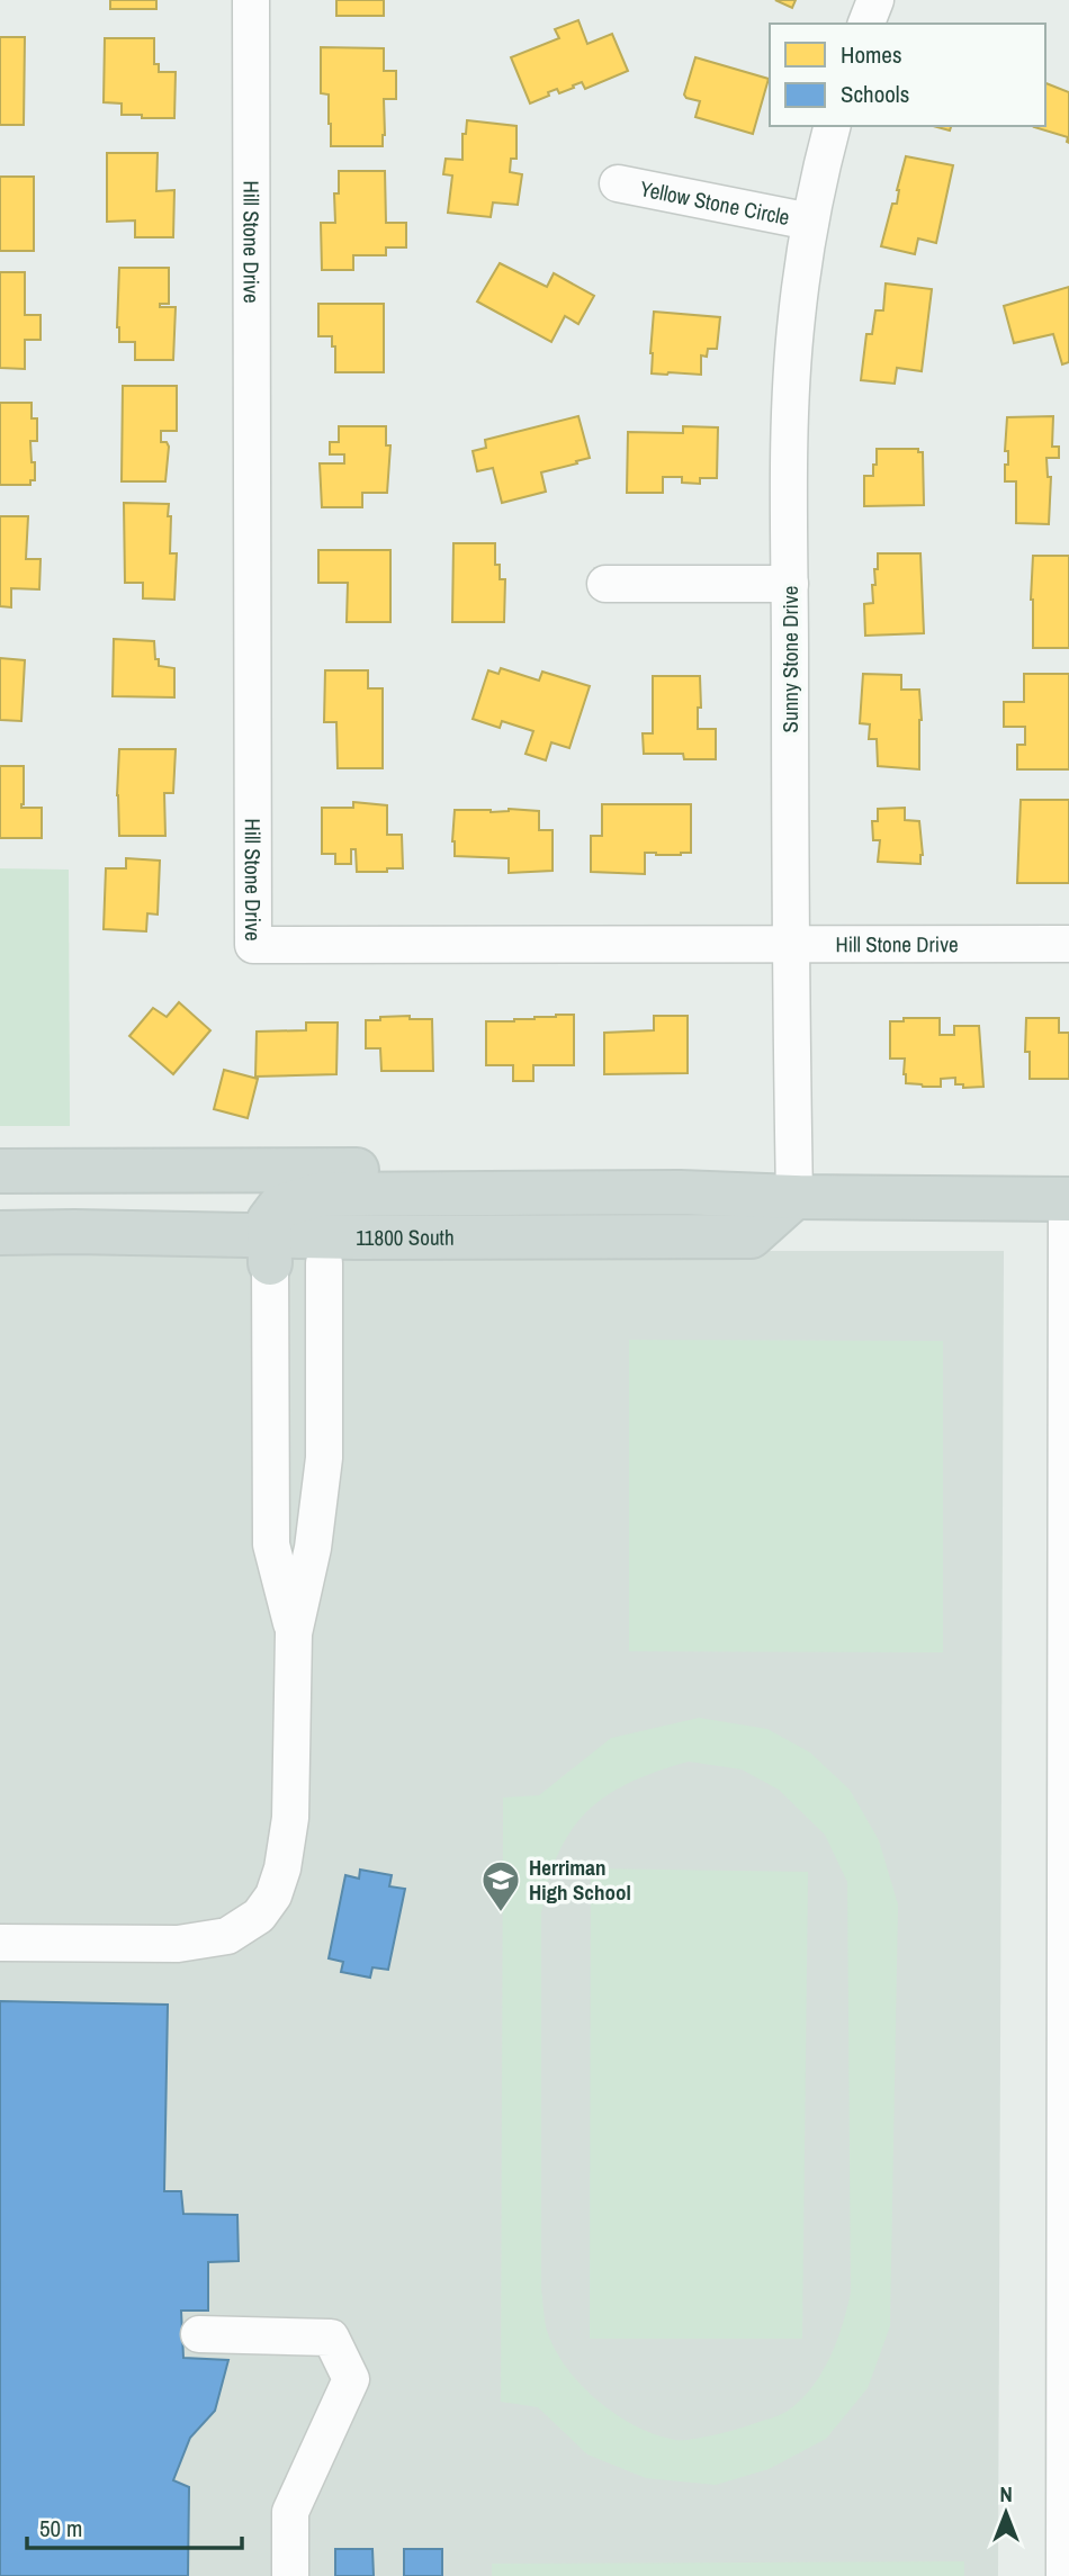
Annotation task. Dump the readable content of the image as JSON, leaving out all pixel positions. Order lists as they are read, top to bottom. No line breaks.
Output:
{"streets":{"main road":["11800 South"],"street":["Yellow Stone Circle","Hill Stone Drive","Sunny Stone Drive"]},"crossings":[["Yellow Stone Circle","Sunny Stone Drive"],["Hill Stone Drive","Sunny Stone Drive"],["Sunny Stone Drive","11800 South"]],"places":{"school or university":["Herriman High School"]},"legend":["Homes","Schools"],"scale_bar":"50 m","north":"top"}
